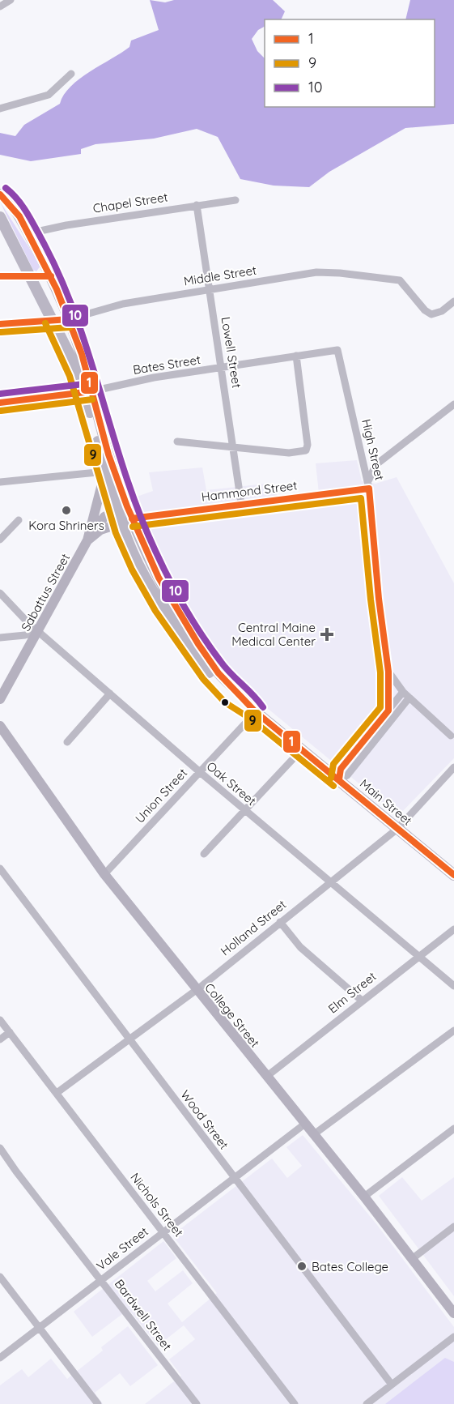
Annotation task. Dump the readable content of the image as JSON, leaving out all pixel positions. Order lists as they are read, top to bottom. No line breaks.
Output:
{"streets":{"highway":["Main Street"],"main road":["Sabattus Street","College Street"],"street":["Chapel Street","Middle Street","Lowell Street","Bates Street","High Street","Hammond Street","Oak Street","Union Street","Holland Street","Elm Street","Wood Street","Nichols Street","Vale Street","Bardwell Street"]},"crossings":[["Chapel Street","Lowell Street"],["Chapel Street","Main Street"],["Middle Street","Lowell Street"],["Middle Street","Main Street"],["Lowell Street","Bates Street"],["Lowell Street","Hammond Street"],["Bates Street","High Street"],["Bates Street","Main Street"],["High Street","Hammond Street"],["Hammond Street","Sabattus Street"],["Hammond Street","Main Street"],["Sabattus Street","Oak Street"],["Sabattus Street","Main Street"],["Oak Street","Union Street"],["Oak Street","Holland Street"],["Oak Street","Elm Street"],["Union Street","Main Street"],["Union Street","College Street"],["Main Street","Holland Street"],["Holland Street","College Street"],["Holland Street","Wood Street"],["Holland Street","Nichols Street"],["Elm Street","College Street"],["College Street","Vale Street"],["Wood Street","Vale Street"],["Nichols Street","Vale Street"],["Vale Street","Bardwell Street"]],"places":{"other":["Kora Shriners","Bates College"],"health":["Central Maine Medical Center"]},"lines":["transit line 10","transit line 1","transit line 9"],"legend":["1","9","10"]}
